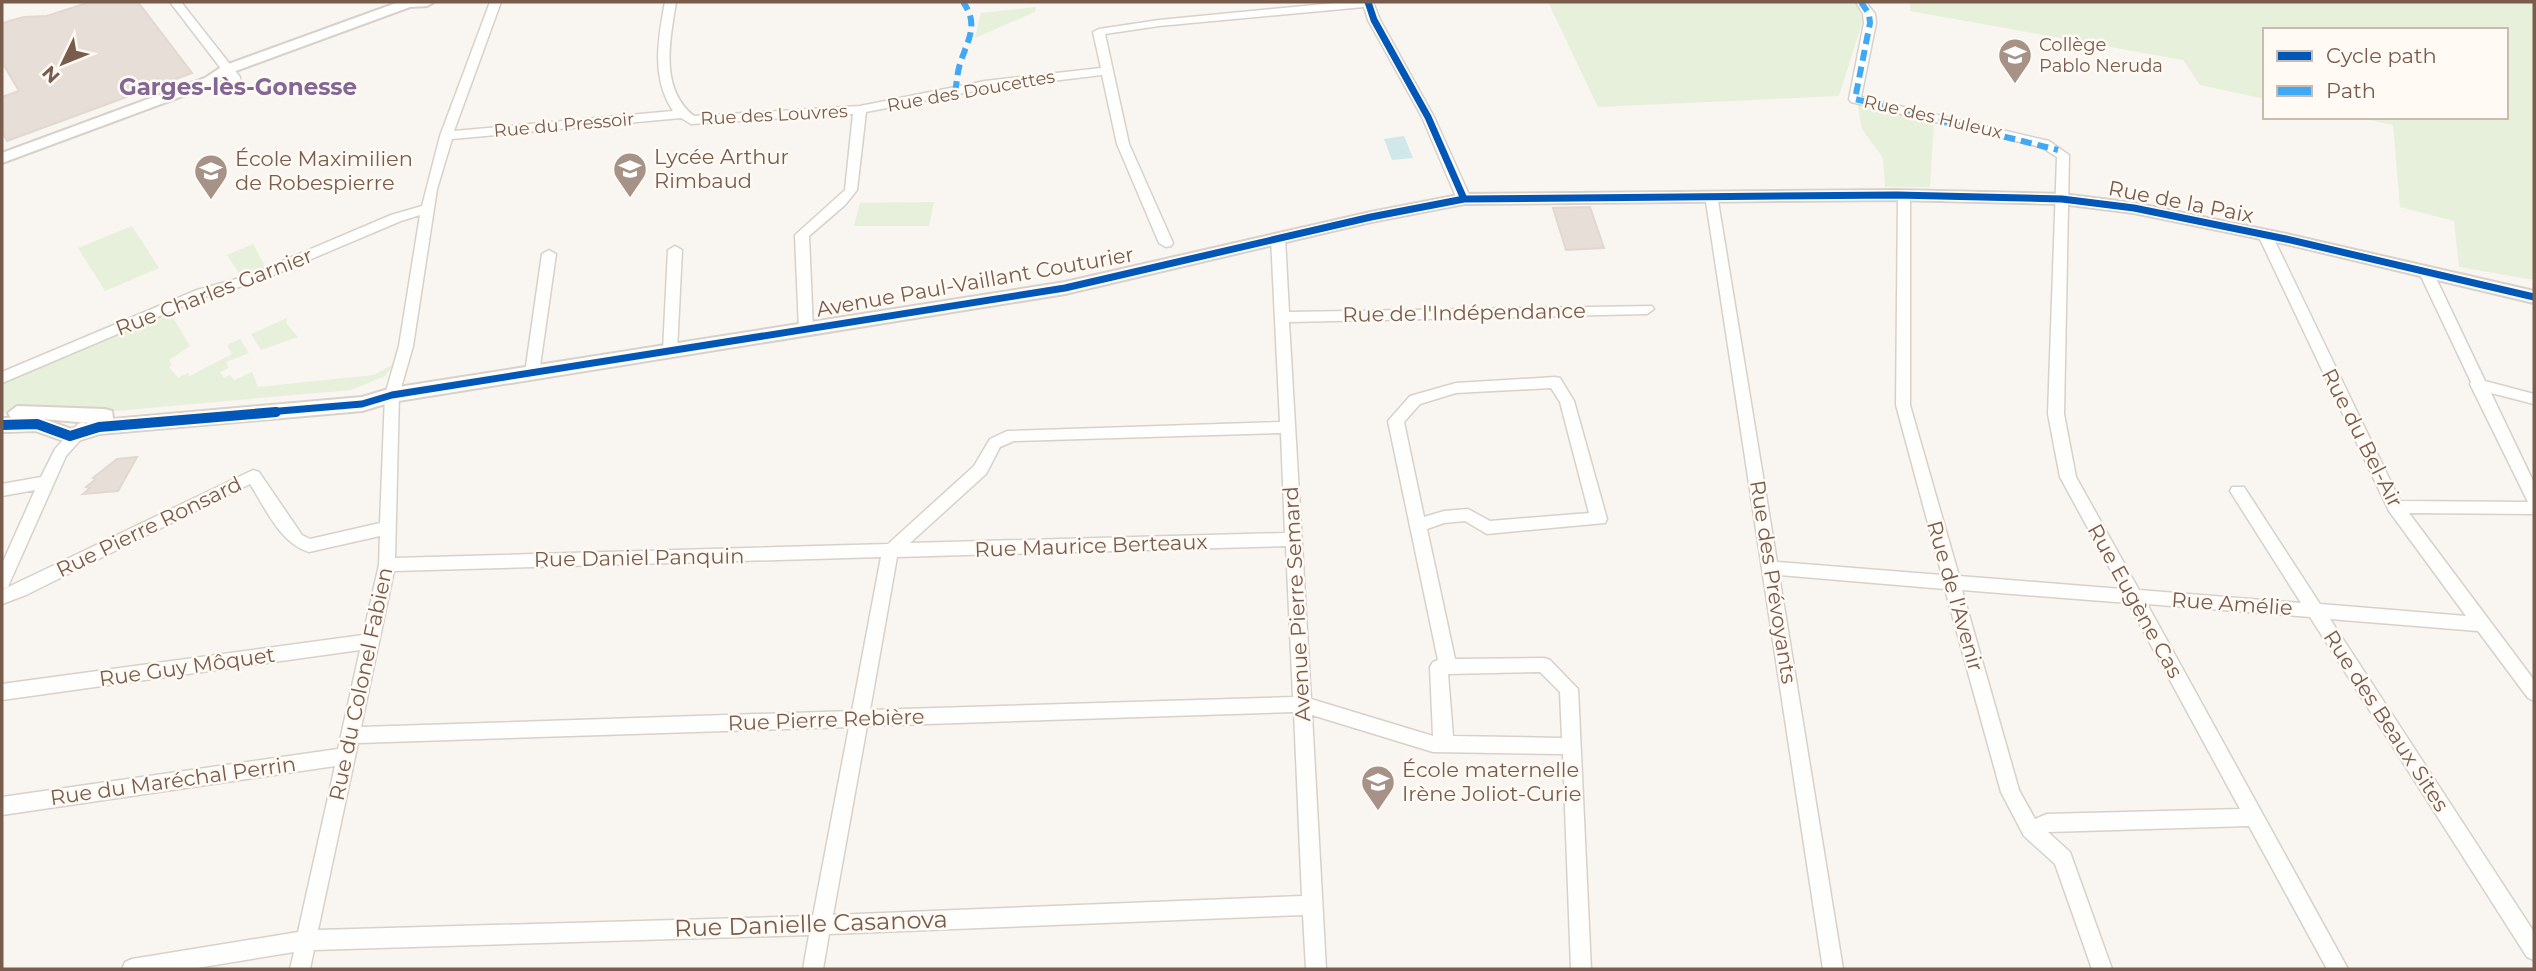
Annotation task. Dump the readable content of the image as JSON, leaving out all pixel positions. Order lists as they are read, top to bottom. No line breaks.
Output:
{"streets":{"street":["Rue des Doucettes","Rue des Louvres","Rue des Huleux","Rue du Pressoir","Rue de la Paix","Avenue Paul-Vaillant Couturier","Rue Charles Garnier","Rue de l'Indépendance","Rue du Bel-Air","Rue Pierre Ronsard","Rue Maurice Berteaux","Rue Daniel Panquin","Rue des Prévoyants","Rue de l'Avenir","Rue Eugène Cas","Avenue Pierre Semard","Rue Amélie","Rue Guy Môquet","Rue du Colonel Fabien","Rue Pierre Rebière","Rue des Beaux Sites","Rue du Maréchal Perrin","Rue Danielle Casanova"]},"crossings":[["Rue des Doucettes","Rue des Louvres"],["Rue des Louvres","Rue du Pressoir"],["Rue des Huleux","Rue de la Paix"],["Rue des Huleux","Rue Eugène Cas"],["Rue du Pressoir","Rue du Colonel Fabien"],["Rue de la Paix","Avenue Paul-Vaillant Couturier"],["Rue de la Paix","Rue du Bel-Air"],["Rue de la Paix","Rue des Prévoyants"],["Rue de la Paix","Rue de l'Avenir"],["Rue de la Paix","Rue Eugène Cas"],["Avenue Paul-Vaillant Couturier","Avenue Pierre Semard"],["Avenue Paul-Vaillant Couturier","Rue du Colonel Fabien"],["Rue Charles Garnier","Rue du Colonel Fabien"],["Rue de l'Indépendance","Avenue Pierre Semard"],["Rue du Bel-Air","Rue Amélie"],["Rue Pierre Ronsard","Rue du Colonel Fabien"],["Rue Maurice Berteaux","Rue Daniel Panquin"],["Rue Maurice Berteaux","Avenue Pierre Semard"],["Rue Daniel Panquin","Rue du Colonel Fabien"],["Rue des Prévoyants","Rue Amélie"],["Rue de l'Avenir","Rue Amélie"],["Rue Eugène Cas","Rue Amélie"],["Avenue Pierre Semard","Rue Pierre Rebière"],["Avenue Pierre Semard","Rue Danielle Casanova"],["Rue Amélie","Rue des Beaux Sites"],["Rue Guy Môquet","Rue du Colonel Fabien"],["Rue du Colonel Fabien","Rue Pierre Rebière"],["Rue du Colonel Fabien","Rue du Maréchal Perrin"],["Rue du Colonel Fabien","Rue Danielle Casanova"]],"districts":["Garges-lès-Gonesse"],"places":{"school or university":["Collège Pablo Neruda","Lycée Arthur Rimbaud","École Maximilien de Robespierre","École maternelle Irène Joliot-Curie"]},"legend":["Cycle path","Path"],"north":"bottom left"}
